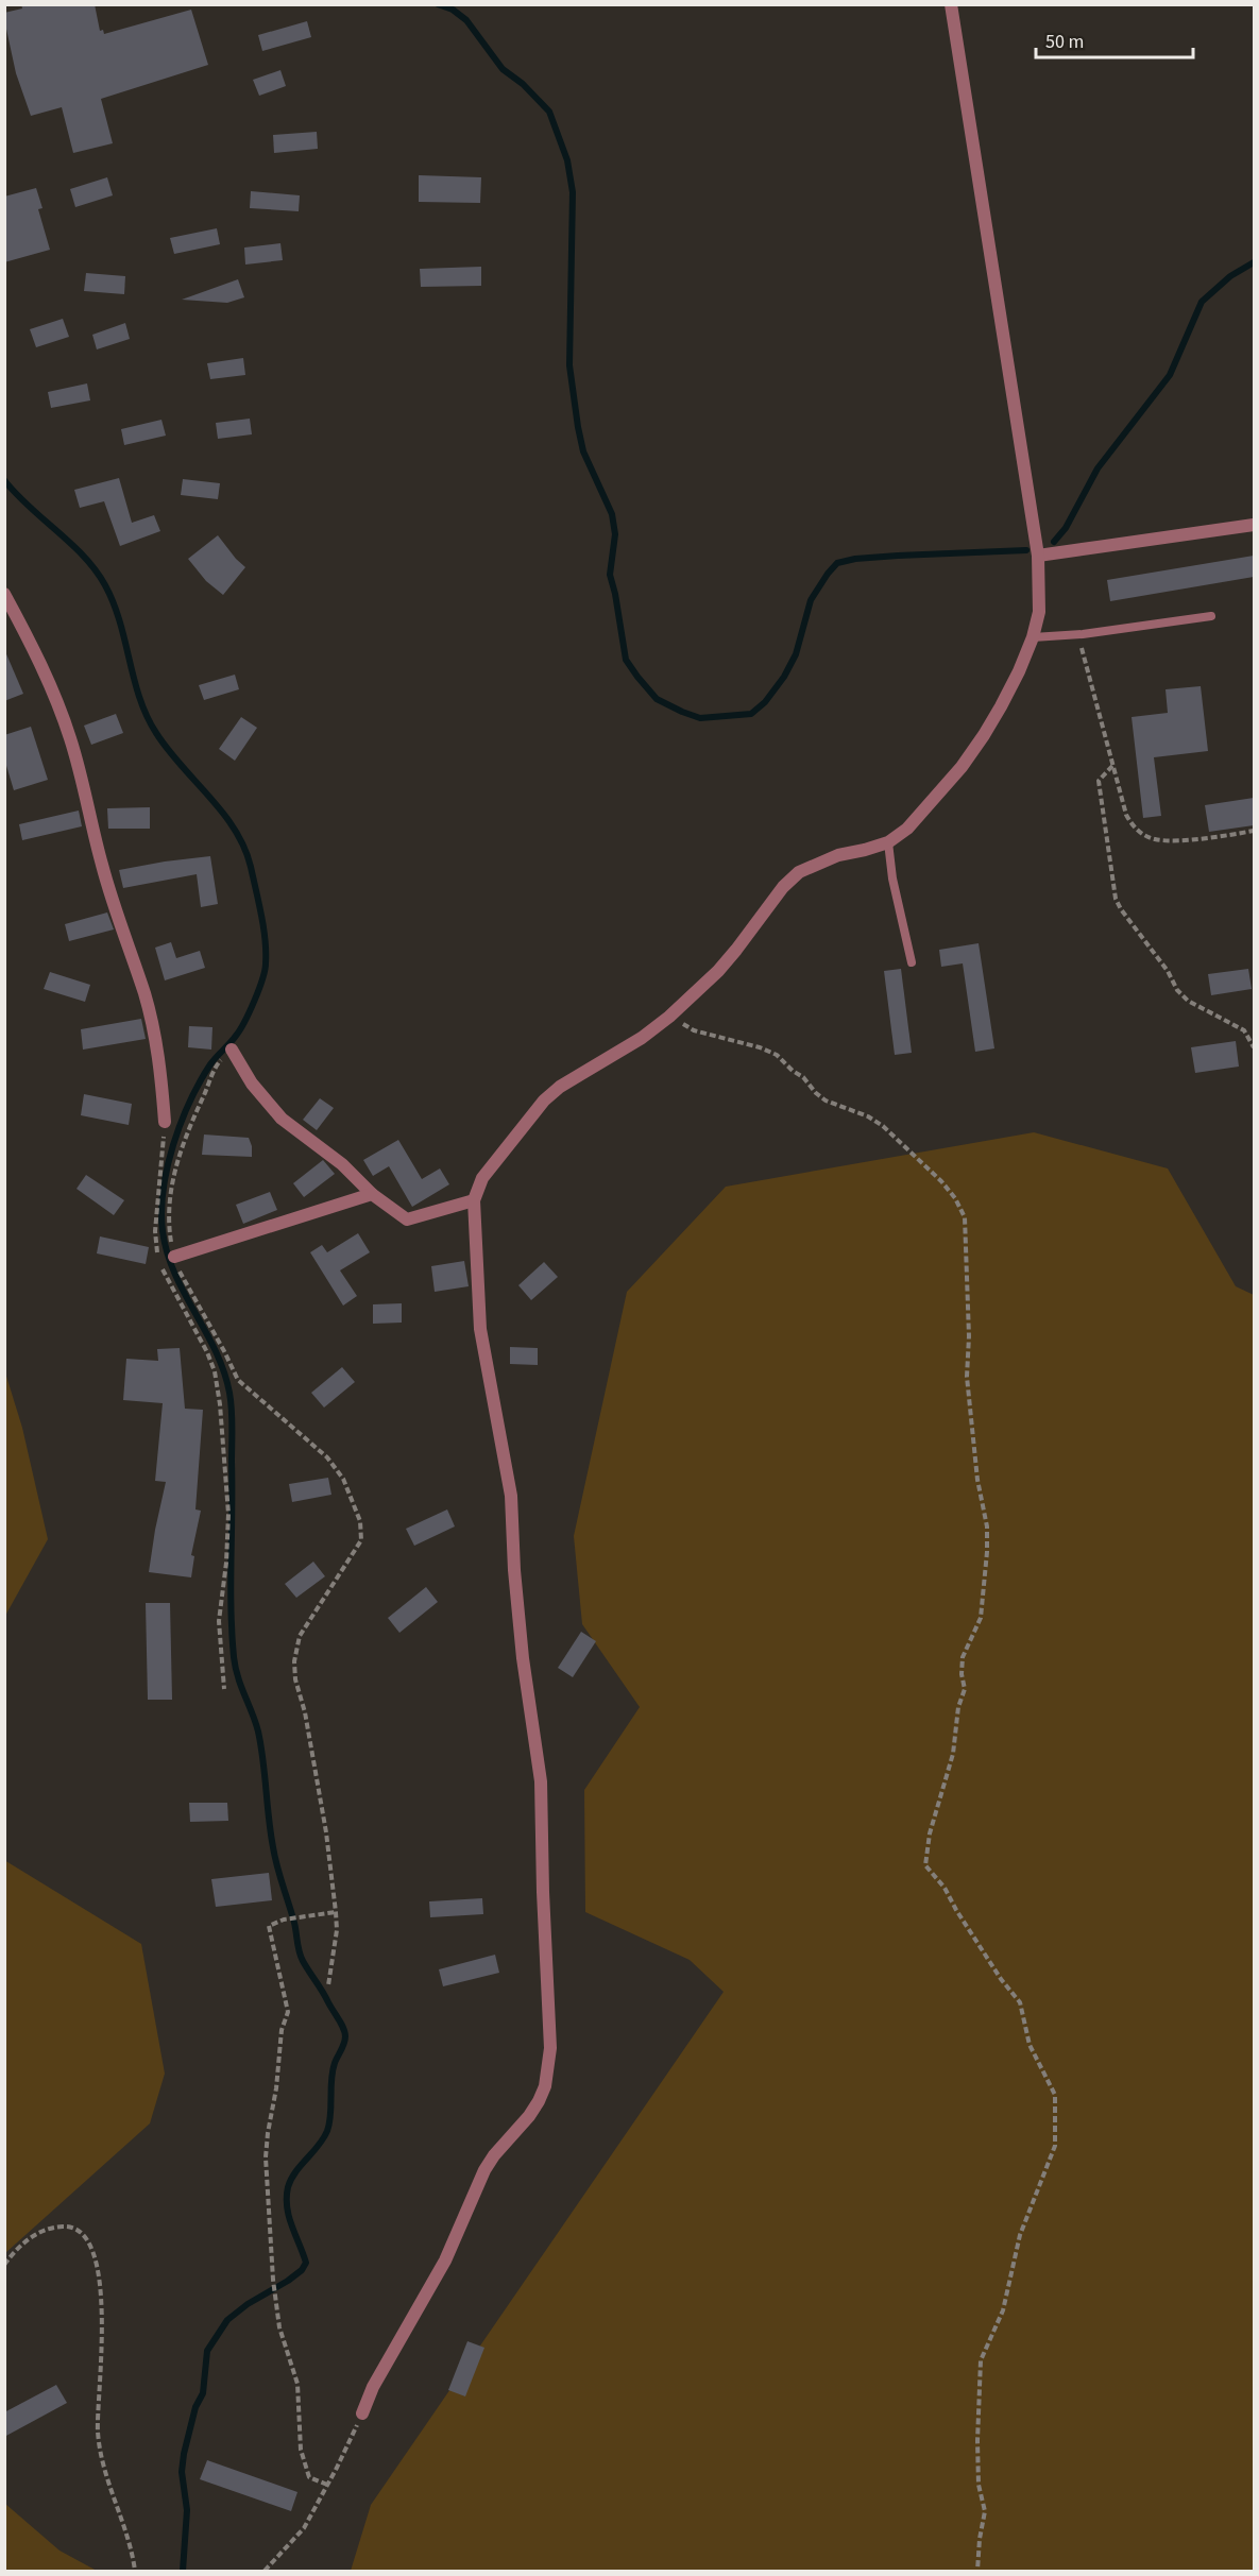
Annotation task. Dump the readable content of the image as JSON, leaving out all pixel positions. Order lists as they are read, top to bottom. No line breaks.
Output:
{"scale_bar":"50 m"}
